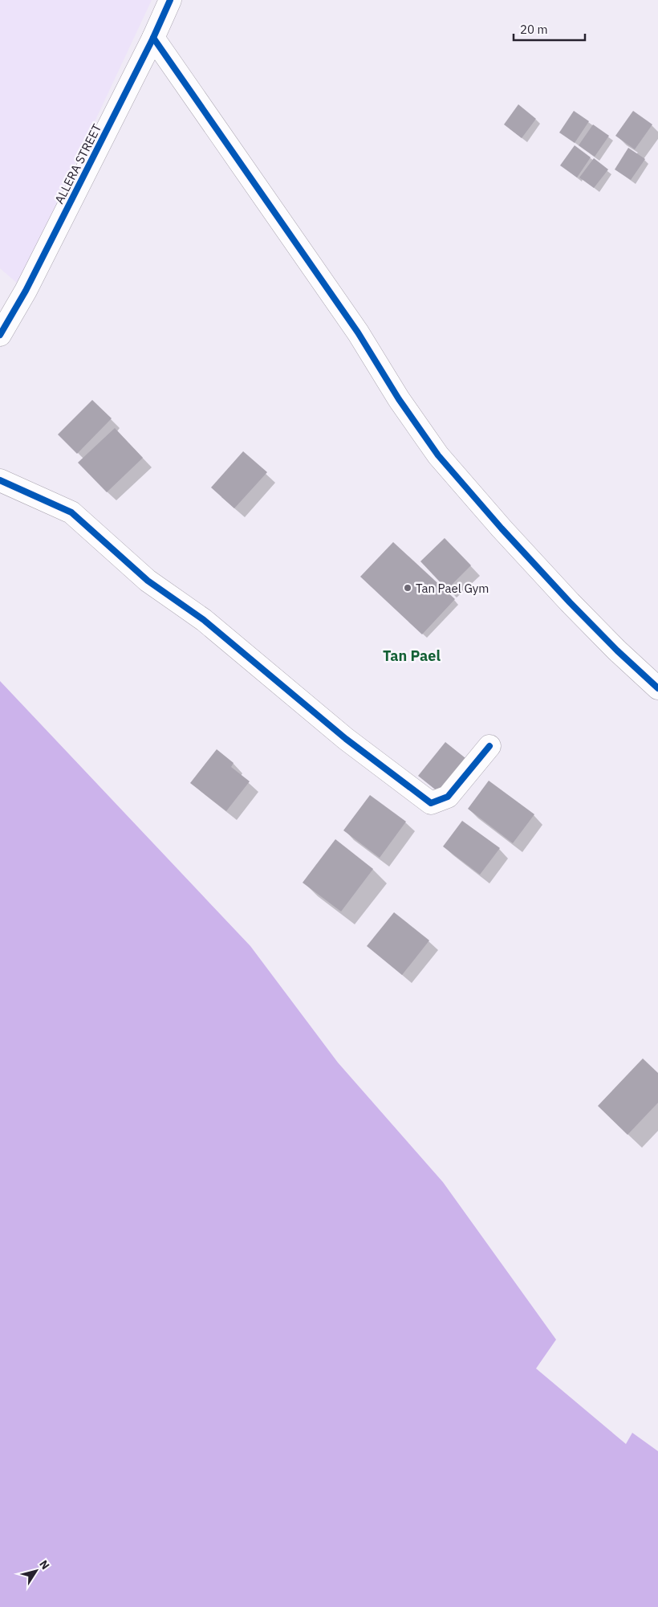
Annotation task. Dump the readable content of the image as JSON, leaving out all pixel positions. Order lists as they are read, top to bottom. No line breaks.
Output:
{"streets":{"street":["ALLERA STREET"]},"districts":["Tan Pael"],"places":["Tan Pael Gym"],"scale_bar":"20 m","north":"top right"}
